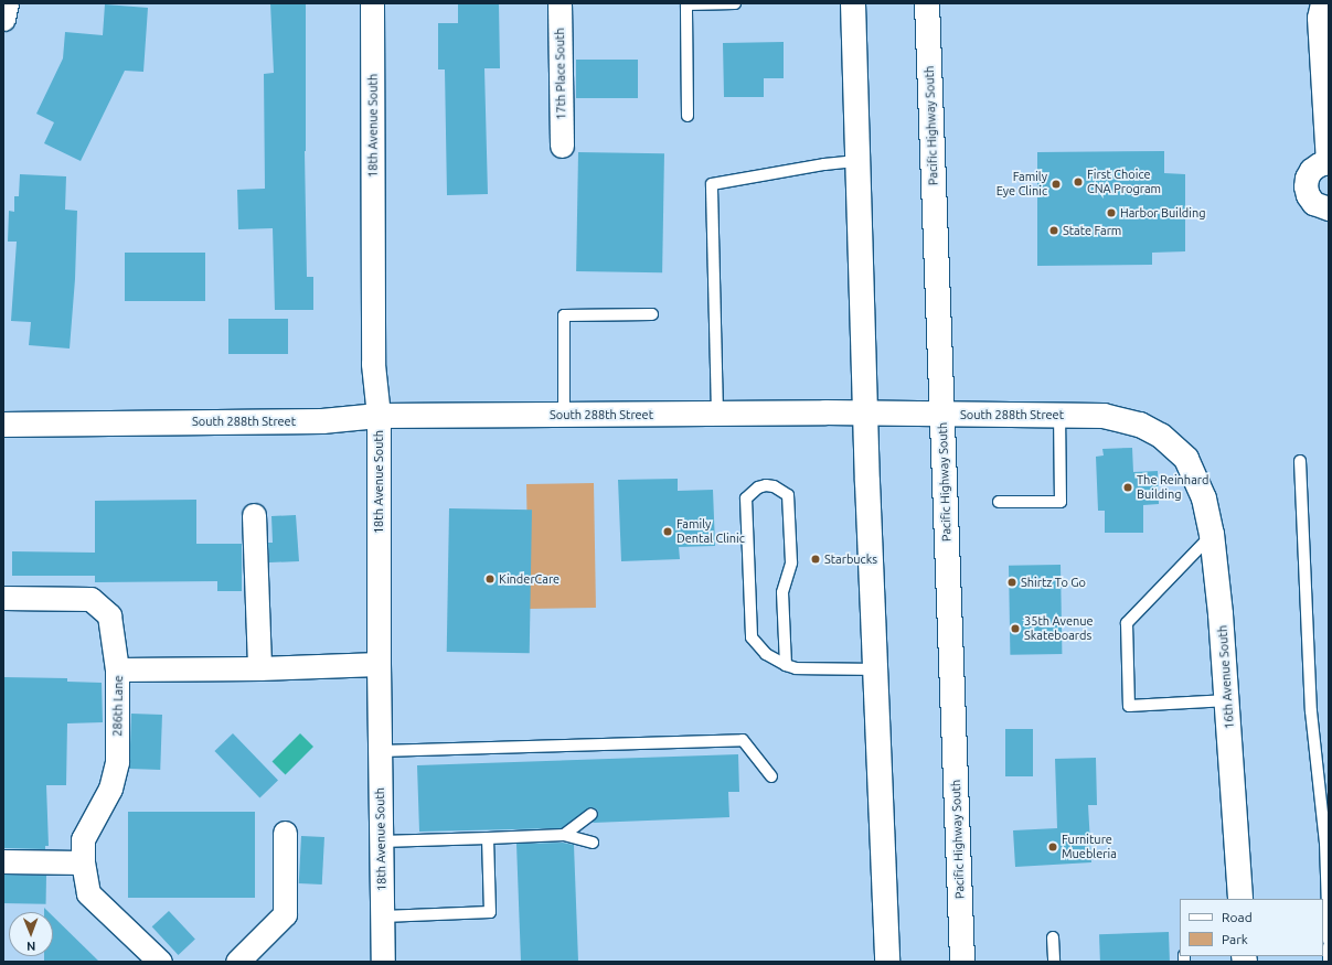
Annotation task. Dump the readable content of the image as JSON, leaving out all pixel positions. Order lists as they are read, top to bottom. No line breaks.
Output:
{"streets":{"main road":["Pacific Highway South","South 288th Street","16th Avenue South"],"street":["17th Place South","18th Avenue South","286th Lane"]},"crossings":[["18th Avenue South","South 288th Street"],["18th Avenue South","286th Lane"],["Pacific Highway South","South 288th Street"],["South 288th Street","16th Avenue South"]],"places":["First Choice CNA Program","Family Eye Clinic","Harbor Building","State Farm","The Reinhard Building","Family Dental Clinic","Starbucks","KinderCare","Shirtz To Go","35th Avenue Skateboards","Furniture Muebleria"],"legend":["Road","Park"],"north":"bottom"}
